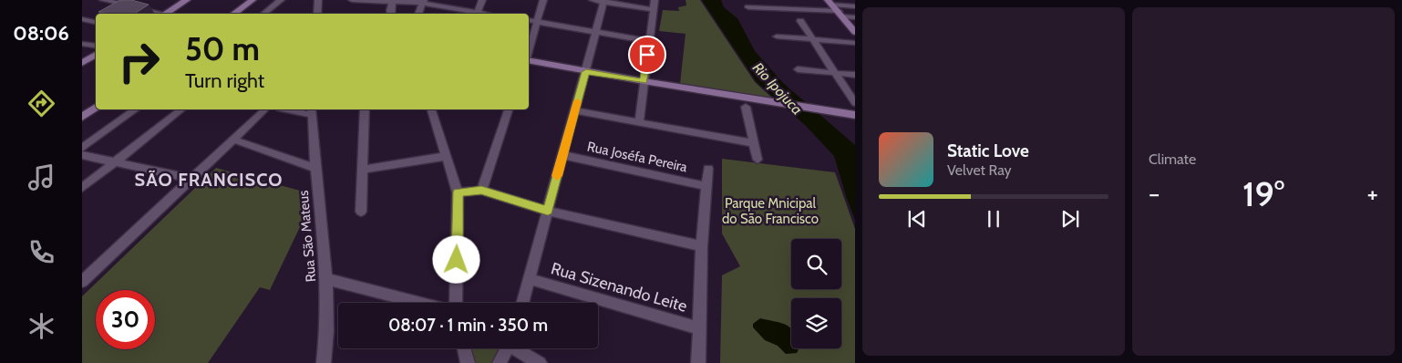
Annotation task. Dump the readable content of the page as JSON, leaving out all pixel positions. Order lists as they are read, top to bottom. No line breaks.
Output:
{"streets":{"street":["Rua Joséfa Pereira","Rua São Mateus","Rua Sizenando Leite"]},"districts":["SÃO FRANCISCO"],"water":["Rio Ipojuca"],"parks":["Parque Mnicipal do São Francisco"],"page":{"tabs":"08:06","tile":"Climate","turn":["50 m","Turn right"],"song":["Static Love","Velvet Ray"],"heat":["−","19°","+"],"limit":"30","trip":"08:07 · 1 min · 350 m"}}
